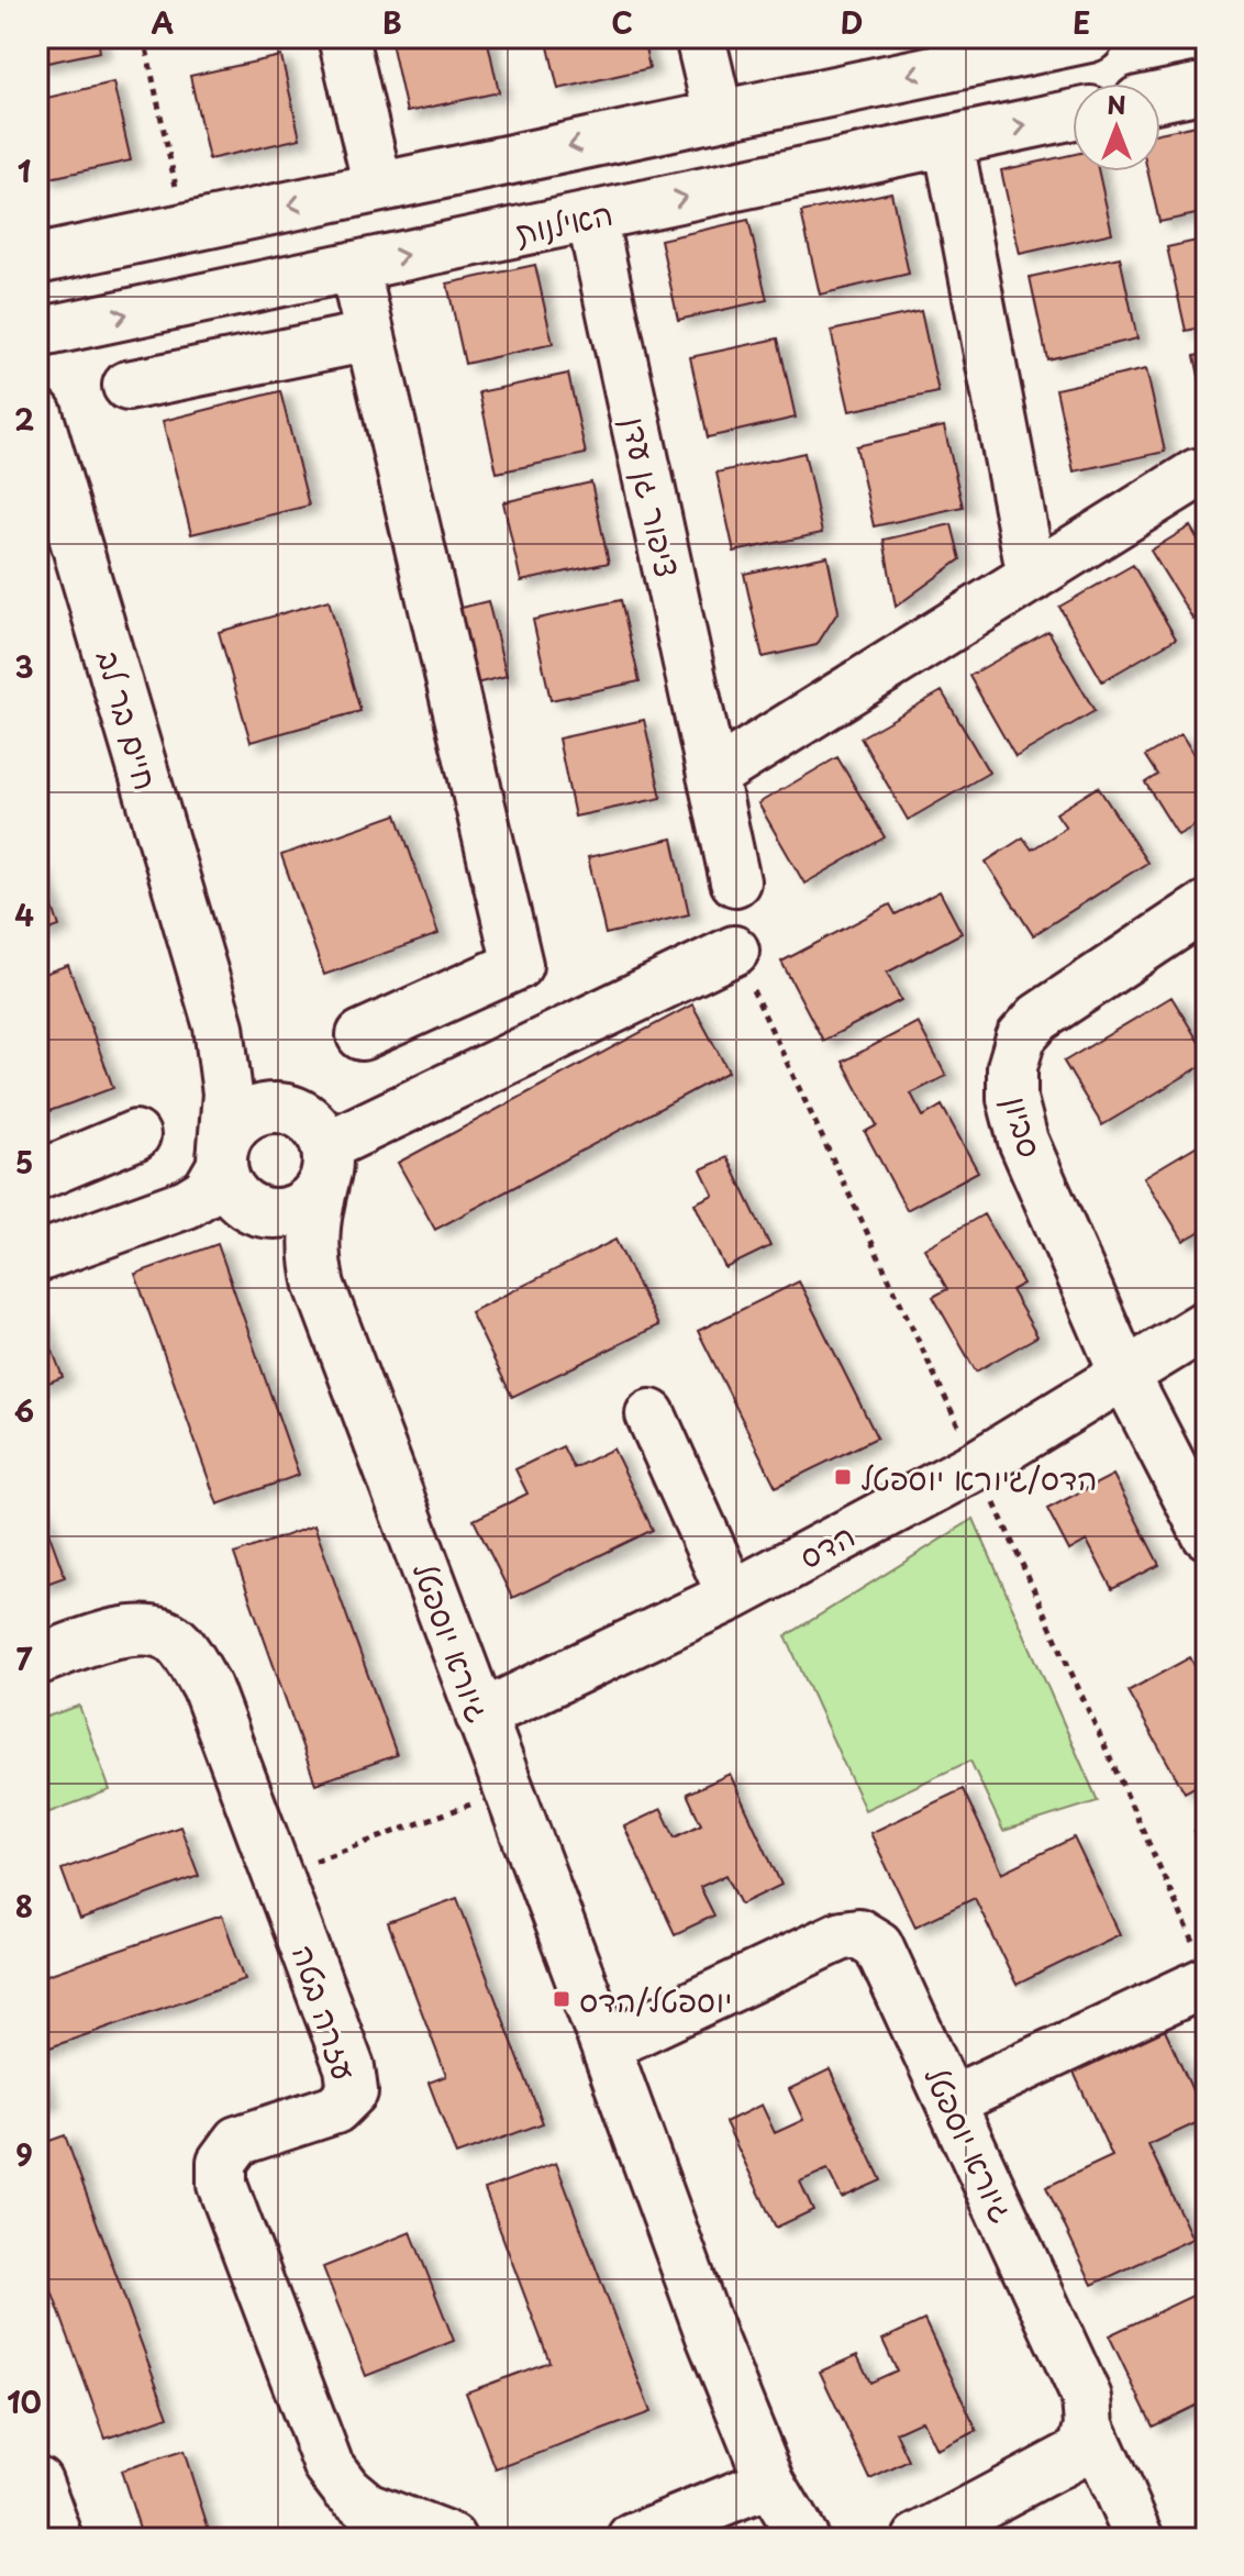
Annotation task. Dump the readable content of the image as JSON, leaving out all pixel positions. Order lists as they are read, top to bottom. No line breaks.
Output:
{"streets":{"street":["האילנות","ציפור גן עדן","חיים בר לב","סביון","הדס","גיורא יוספטל","עזרה בטה"]},"crossings":[["האילנות","ציפור גן עדן"],["חיים בר לב","גיורא יוספטל"],["סביון","הדס"],["הדס","גיורא יוספטל"]],"places":{"transit":["הדס/גיורא יוספטל","יוספטל/הדס"]},"north":"top","grid":{"columns":["A","B","C","D","E"],"rows":["1","2","3","4","5","6","7","8","9","10"]}}
